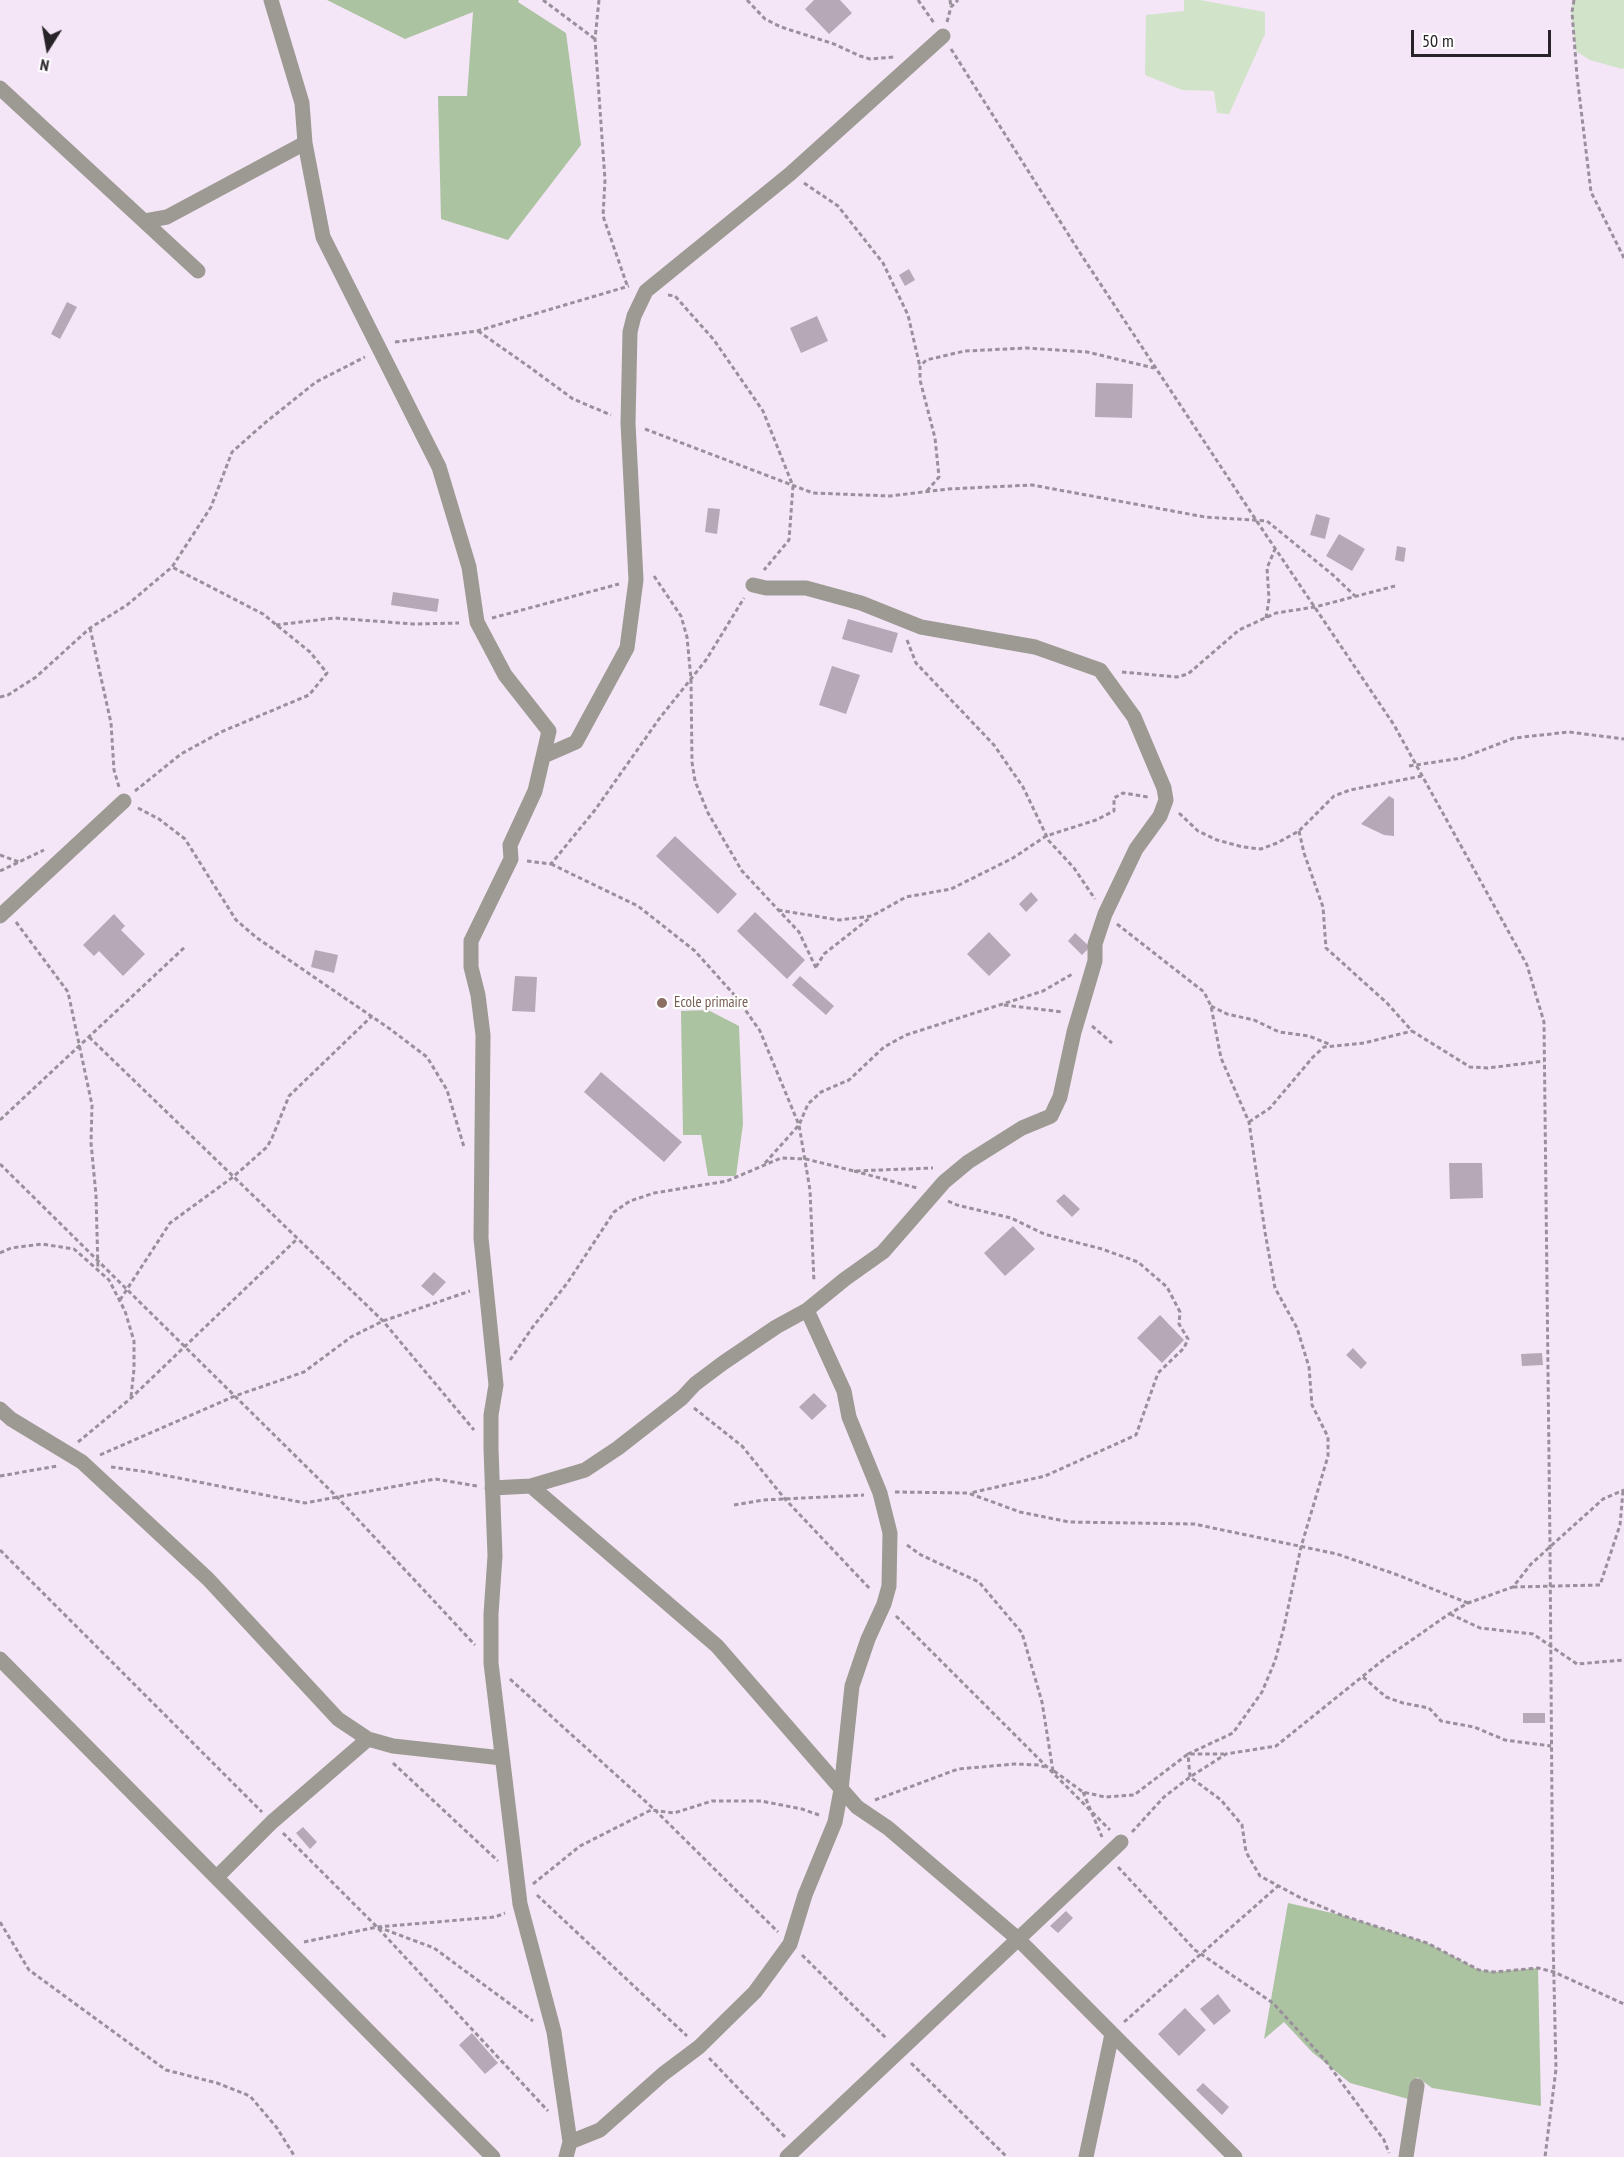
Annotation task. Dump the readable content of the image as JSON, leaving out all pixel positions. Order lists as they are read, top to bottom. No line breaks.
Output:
{"places":["Ecole primaire"],"scale_bar":"50 m","north":"bottom"}
